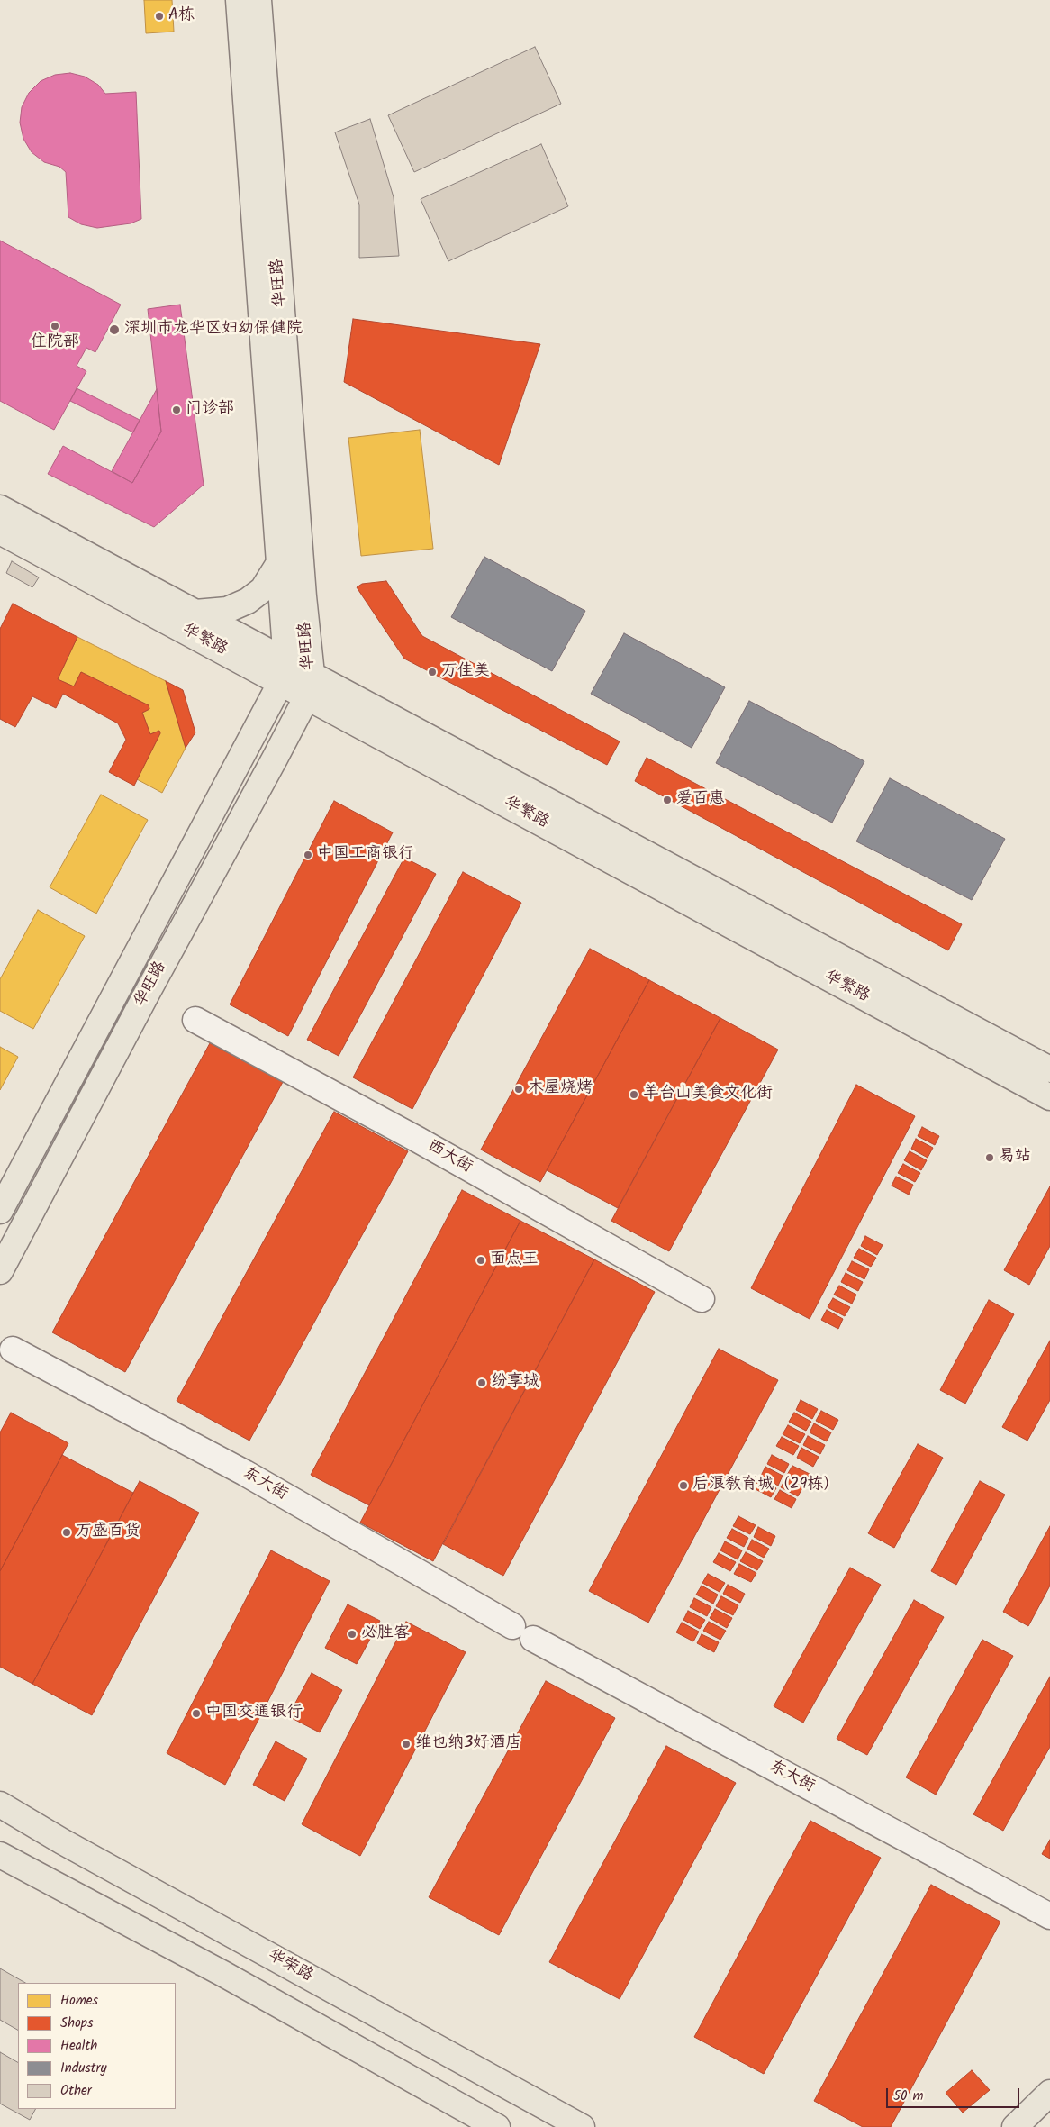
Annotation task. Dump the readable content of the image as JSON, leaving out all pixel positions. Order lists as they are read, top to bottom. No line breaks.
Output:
{"streets":{"main road":["华旺路","华繁路","华荣路"],"street":["西大街","东大街"]},"crossings":[["华旺路","华繁路"]],"places":["A栋","住院部","深圳市龙华区妇幼保健院","门诊部","万佳美","爱百惠","中国工商银行","木屋烧烤","羊台山美食文化街","易站","面点王","纷享城","后浪教育城（29栋）","万盛百货","必胜客","中国交通银行","维也纳3好酒店"],"legend":["Homes","Shops","Health","Industry","Other"],"scale_bar":"50 m"}
